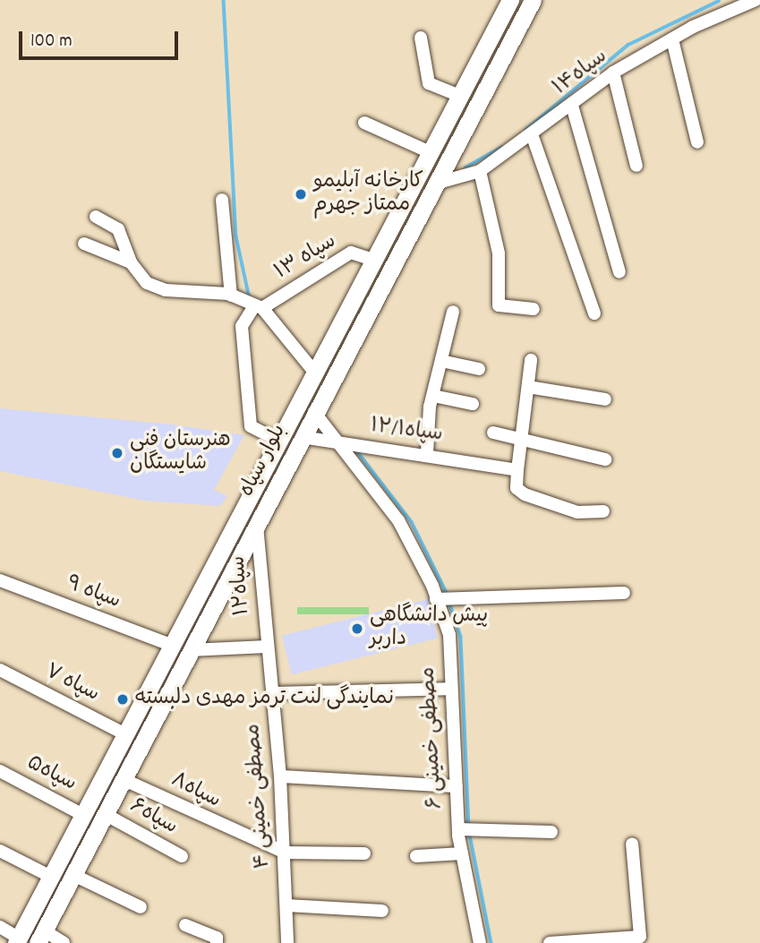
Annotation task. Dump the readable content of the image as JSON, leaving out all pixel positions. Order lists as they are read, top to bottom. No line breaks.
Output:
{"streets":{"main road":["بلوار سپاه"],"street":["سپاه۱۴","سپاه ۱۳","سپاه۱۲/۱","سپاه۱۲","سپاه ۹","سپاه ۷","مصطفی خمینی ۶","سپاه۵","سپاه۸","مصطفی خمینی ۴","سپاه۶"]},"crossings":[["سپاه۱۴","بلوار سپاه"],["سپاه ۱۳","بلوار سپاه"],["سپاه۱۲/۱","بلوار سپاه"],["سپاه۱۲/۱","مصطفی خمینی ۶"],["بلوار سپاه","سپاه۱۲"],["بلوار سپاه","سپاه ۹"],["بلوار سپاه","سپاه ۷"],["بلوار سپاه","سپاه۵"],["بلوار سپاه","سپاه۸"],["بلوار سپاه","سپاه۶"],["سپاه۱۲","مصطفی خمینی ۴"],["سپاه۸","مصطفی خمینی ۴"]],"places":["کارخانه آبلیمو ممتاز جهرم","هنرستان فنی شایستگان","پیش دانشگاهی داربر","نمایندگی لنت ترمز مهدی دلبسته"],"scale_bar":"100 m"}
